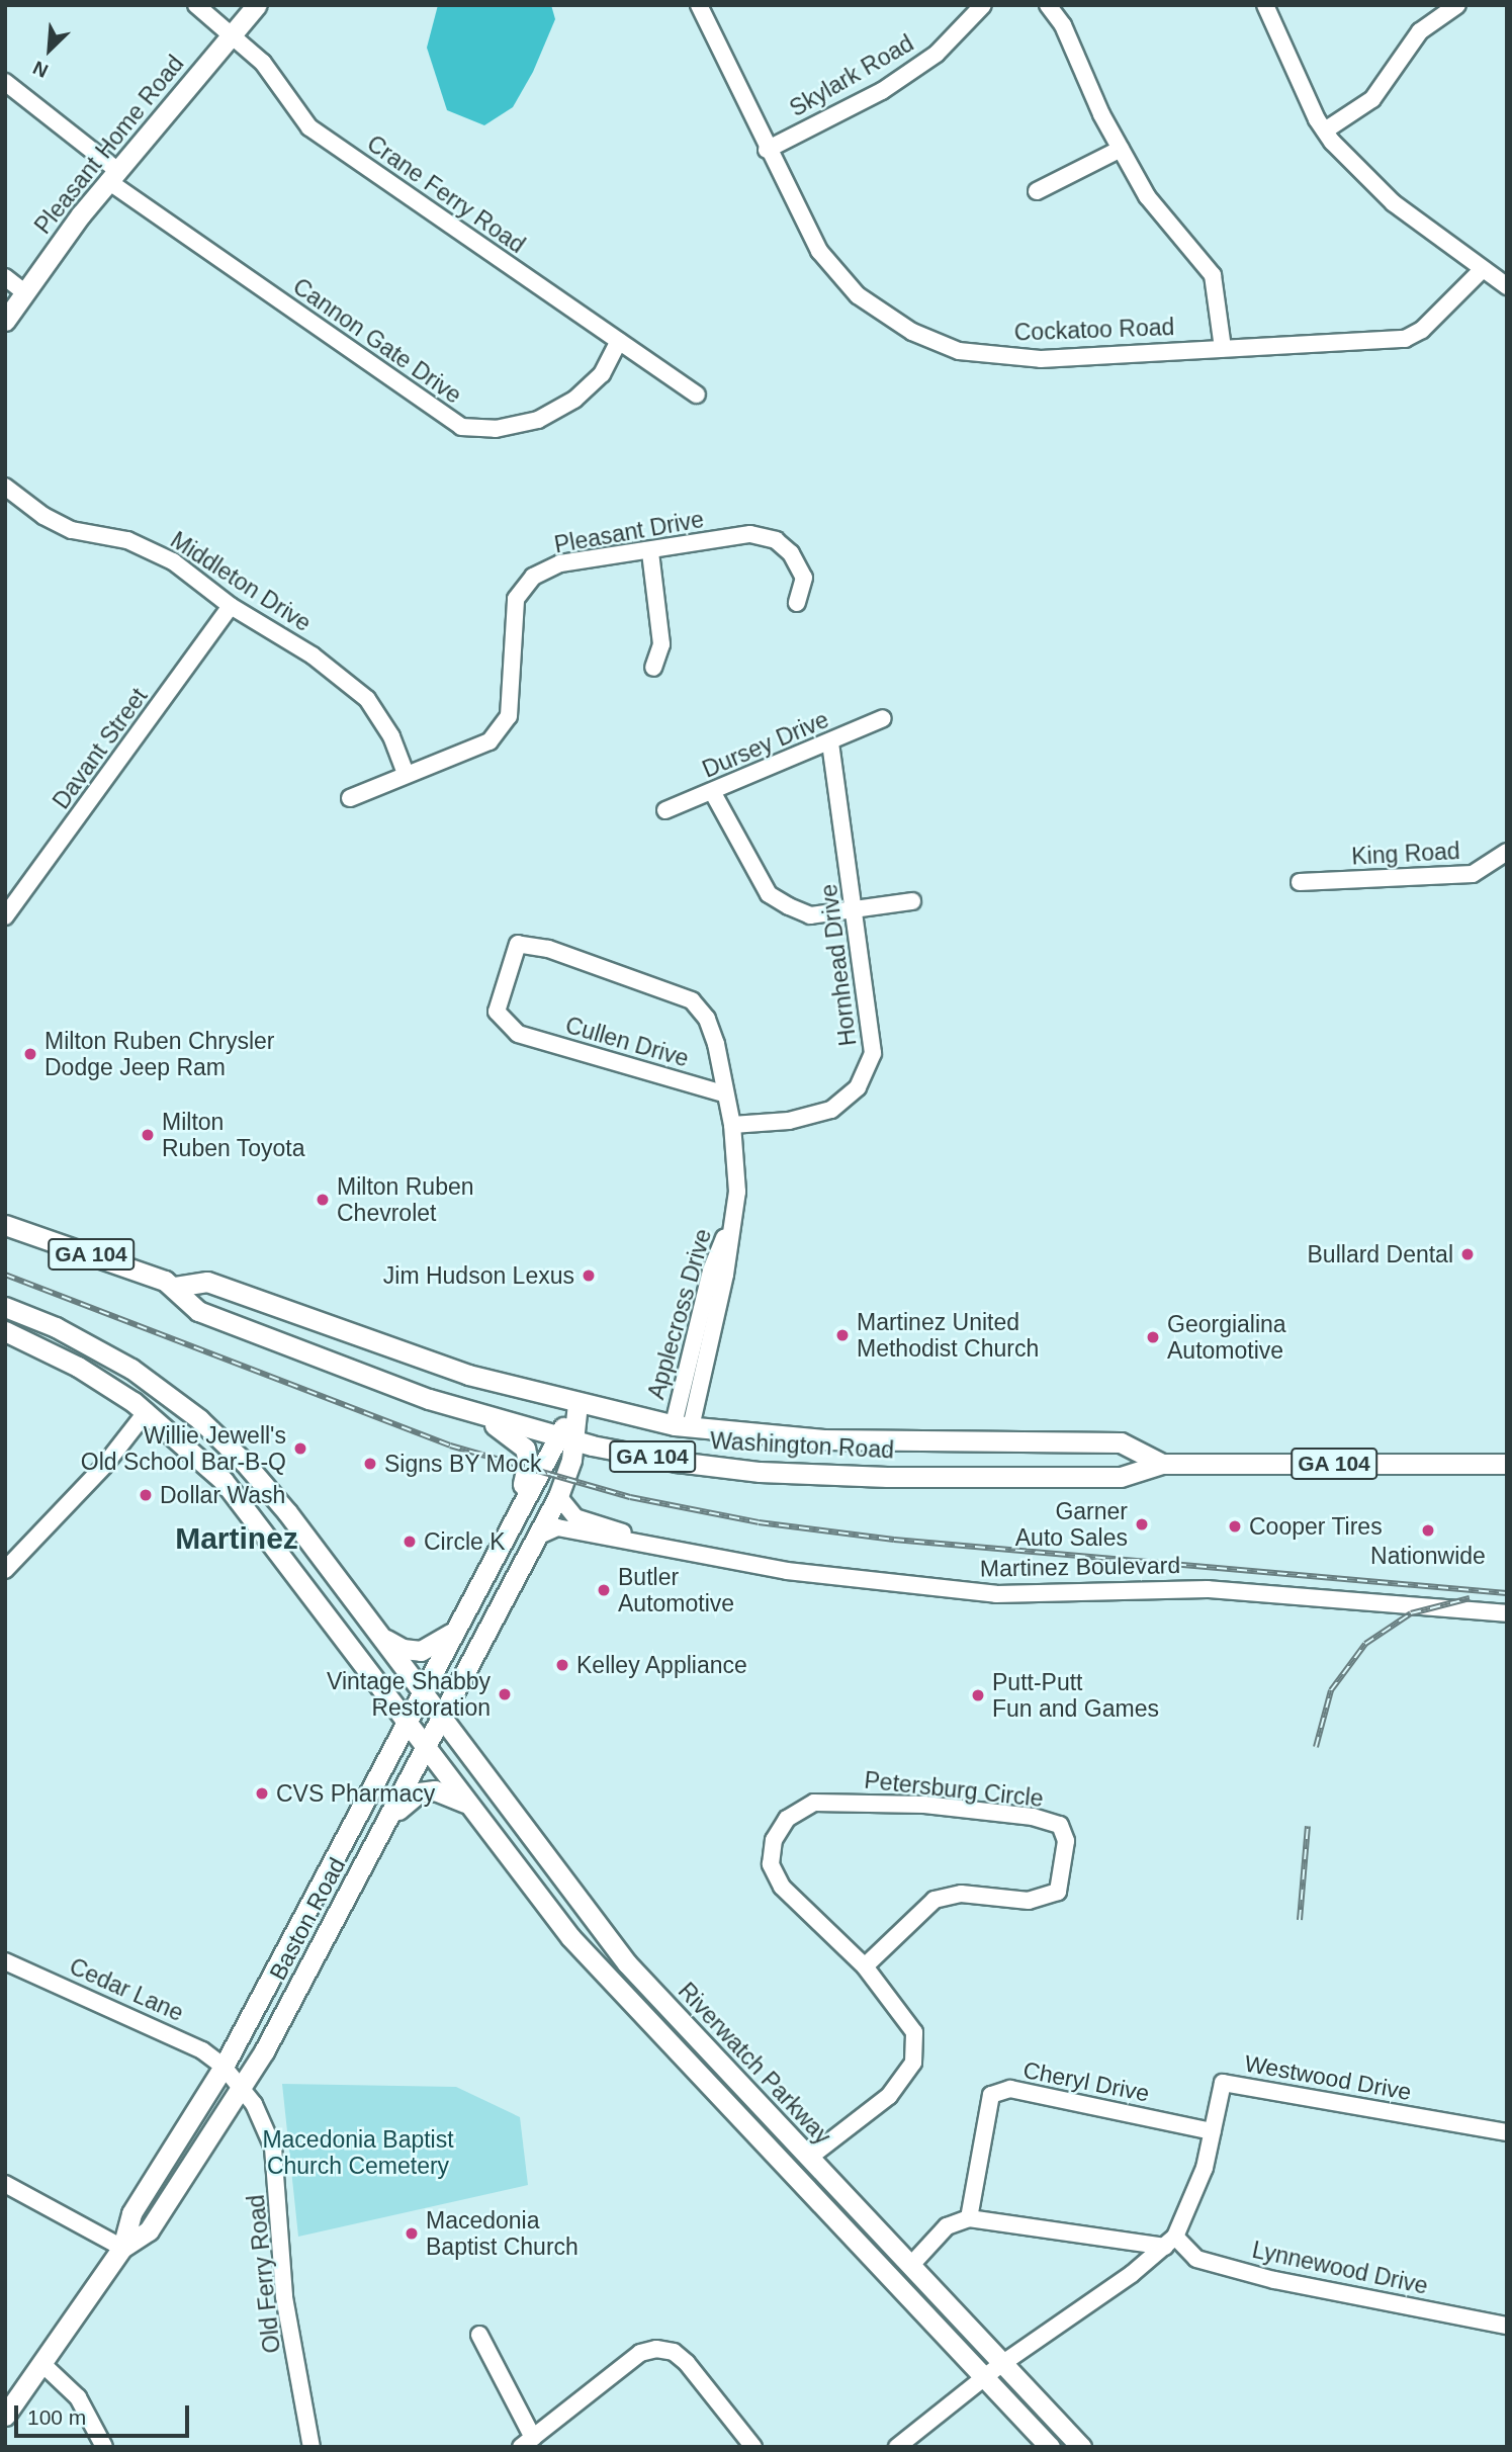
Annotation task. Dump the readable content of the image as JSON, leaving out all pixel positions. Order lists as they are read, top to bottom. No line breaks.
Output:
{"streets":{"main road":["Pleasant Home Road","GA 104","Washington Road","Baston Road","Riverwatch Parkway"],"street":["Skylark Road","Crane Ferry Road","Cockatoo Road","Cannon Gate Drive","Pleasant Drive","Middleton Drive","Dursey Drive","Davant Street","King Road","Hornhead Drive","Cullen Drive","Applecross Drive","Martinez Boulevard","Petersburg Circle","Cedar Lane","Westwood Drive","Cheryl Drive","Lynnewood Drive","Old Ferry Road"]},"crossings":[["Skylark Road","Cockatoo Road"],["Pleasant Home Road","Crane Ferry Road"],["Pleasant Home Road","Cannon Gate Drive"],["Crane Ferry Road","Cannon Gate Drive"],["Pleasant Drive","Middleton Drive"],["Middleton Drive","Davant Street"],["Dursey Drive","Hornhead Drive"],["Hornhead Drive","Applecross Drive"],["Cullen Drive","Applecross Drive"],["Applecross Drive","Washington Road"],["Washington Road","Baston Road"],["Martinez Boulevard","Baston Road"],["Petersburg Circle","Riverwatch Parkway"],["Baston Road","Riverwatch Parkway"],["Baston Road","Old Ferry Road"],["Cedar Lane","Old Ferry Road"],["Westwood Drive","Cheryl Drive"],["Westwood Drive","Lynnewood Drive"]],"districts":["Martinez"],"parks":["Macedonia Baptist Church Cemetery"],"places":["Milton Ruben Chrysler Dodge Jeep Ram","Milton Ruben Toyota","Milton Ruben Chevrolet","Bullard Dental","Jim Hudson Lexus","Martinez United Methodist Church","Georgialina Automotive","Willie Jewell's Old School Bar-B-Q","Signs BY Mock","Dollar Wash","Garner Auto Sales","Cooper Tires","Nationwide","Circle K","Butler Automotive","Kelley Appliance","Vintage Shabby Restoration","Putt-Putt Fun and Games","CVS Pharmacy","Macedonia Baptist Church"],"scale_bar":"100 m","north":"bottom left"}
